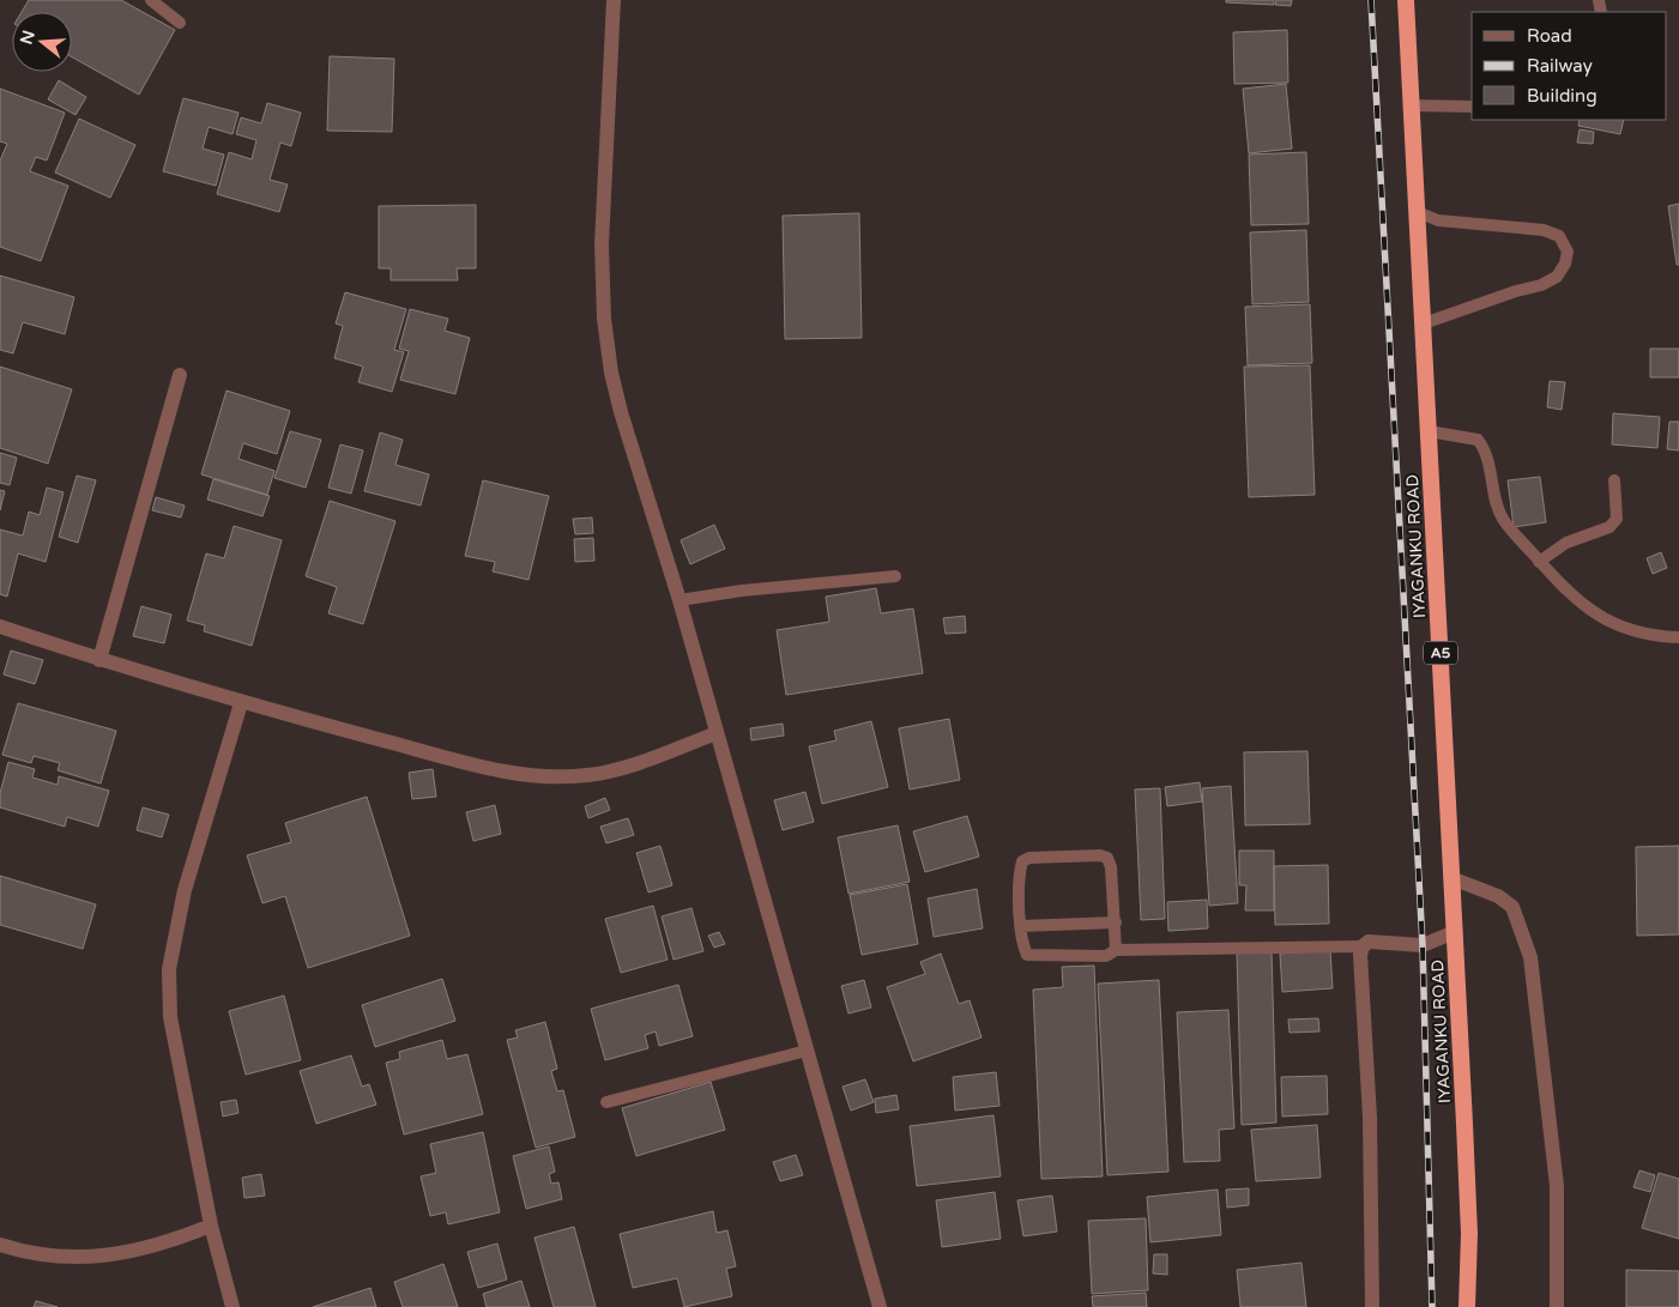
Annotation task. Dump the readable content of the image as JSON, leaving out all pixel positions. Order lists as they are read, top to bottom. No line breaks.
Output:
{"streets":{"highway":["IYAGANKU ROAD","A5"]},"legend":["Road","Railway","Building"],"north":"left"}
